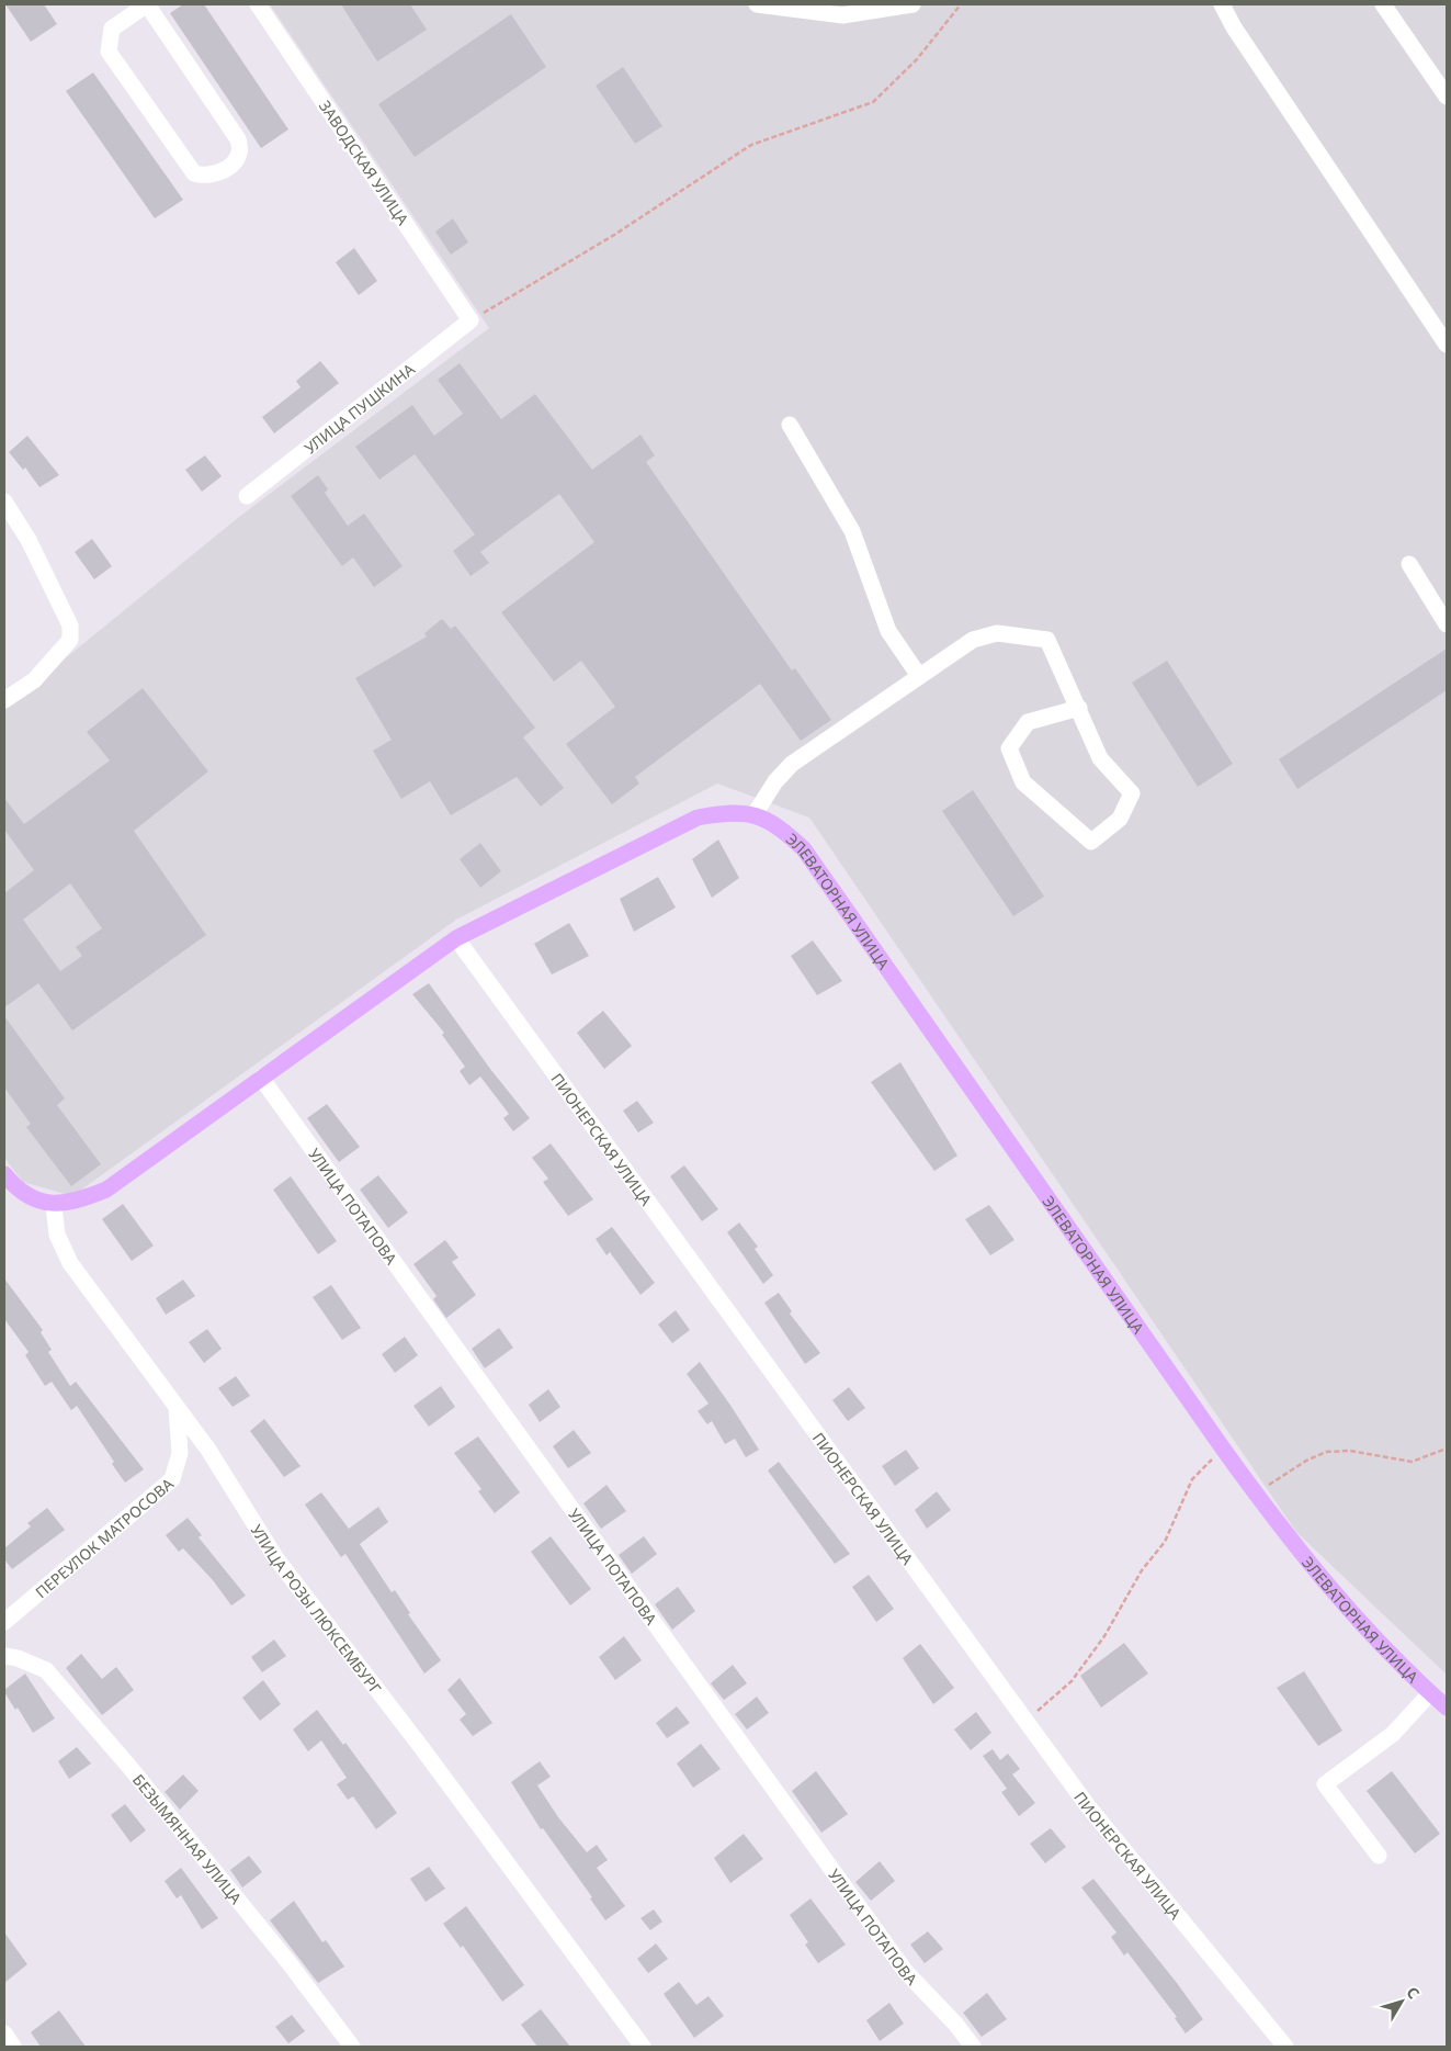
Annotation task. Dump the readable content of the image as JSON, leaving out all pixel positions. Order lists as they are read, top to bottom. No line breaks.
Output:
{"streets":{"main road":["ЭЛЕВАТОРНАЯ УЛИЦА"],"street":["ЗАВОДСКАЯ УЛИЦА","УЛИЦА ПУШКИНА","ПИОНЕРСКАЯ УЛИЦА","УЛИЦА ПОТАПОВА","ПЕРЕУЛОК МАТРОСОВА","УЛИЦА РОЗЫ ЛЮКСЕМБУРГ","БЕЗЫМЯННАЯ УЛИЦА"]},"crossings":[["ЗАВОДСКАЯ УЛИЦА","УЛИЦА ПУШКИНА"],["ПЕРЕУЛОК МАТРОСОВА","УЛИЦА РОЗЫ ЛЮКСЕМБУРГ"]],"north":"top right"}
